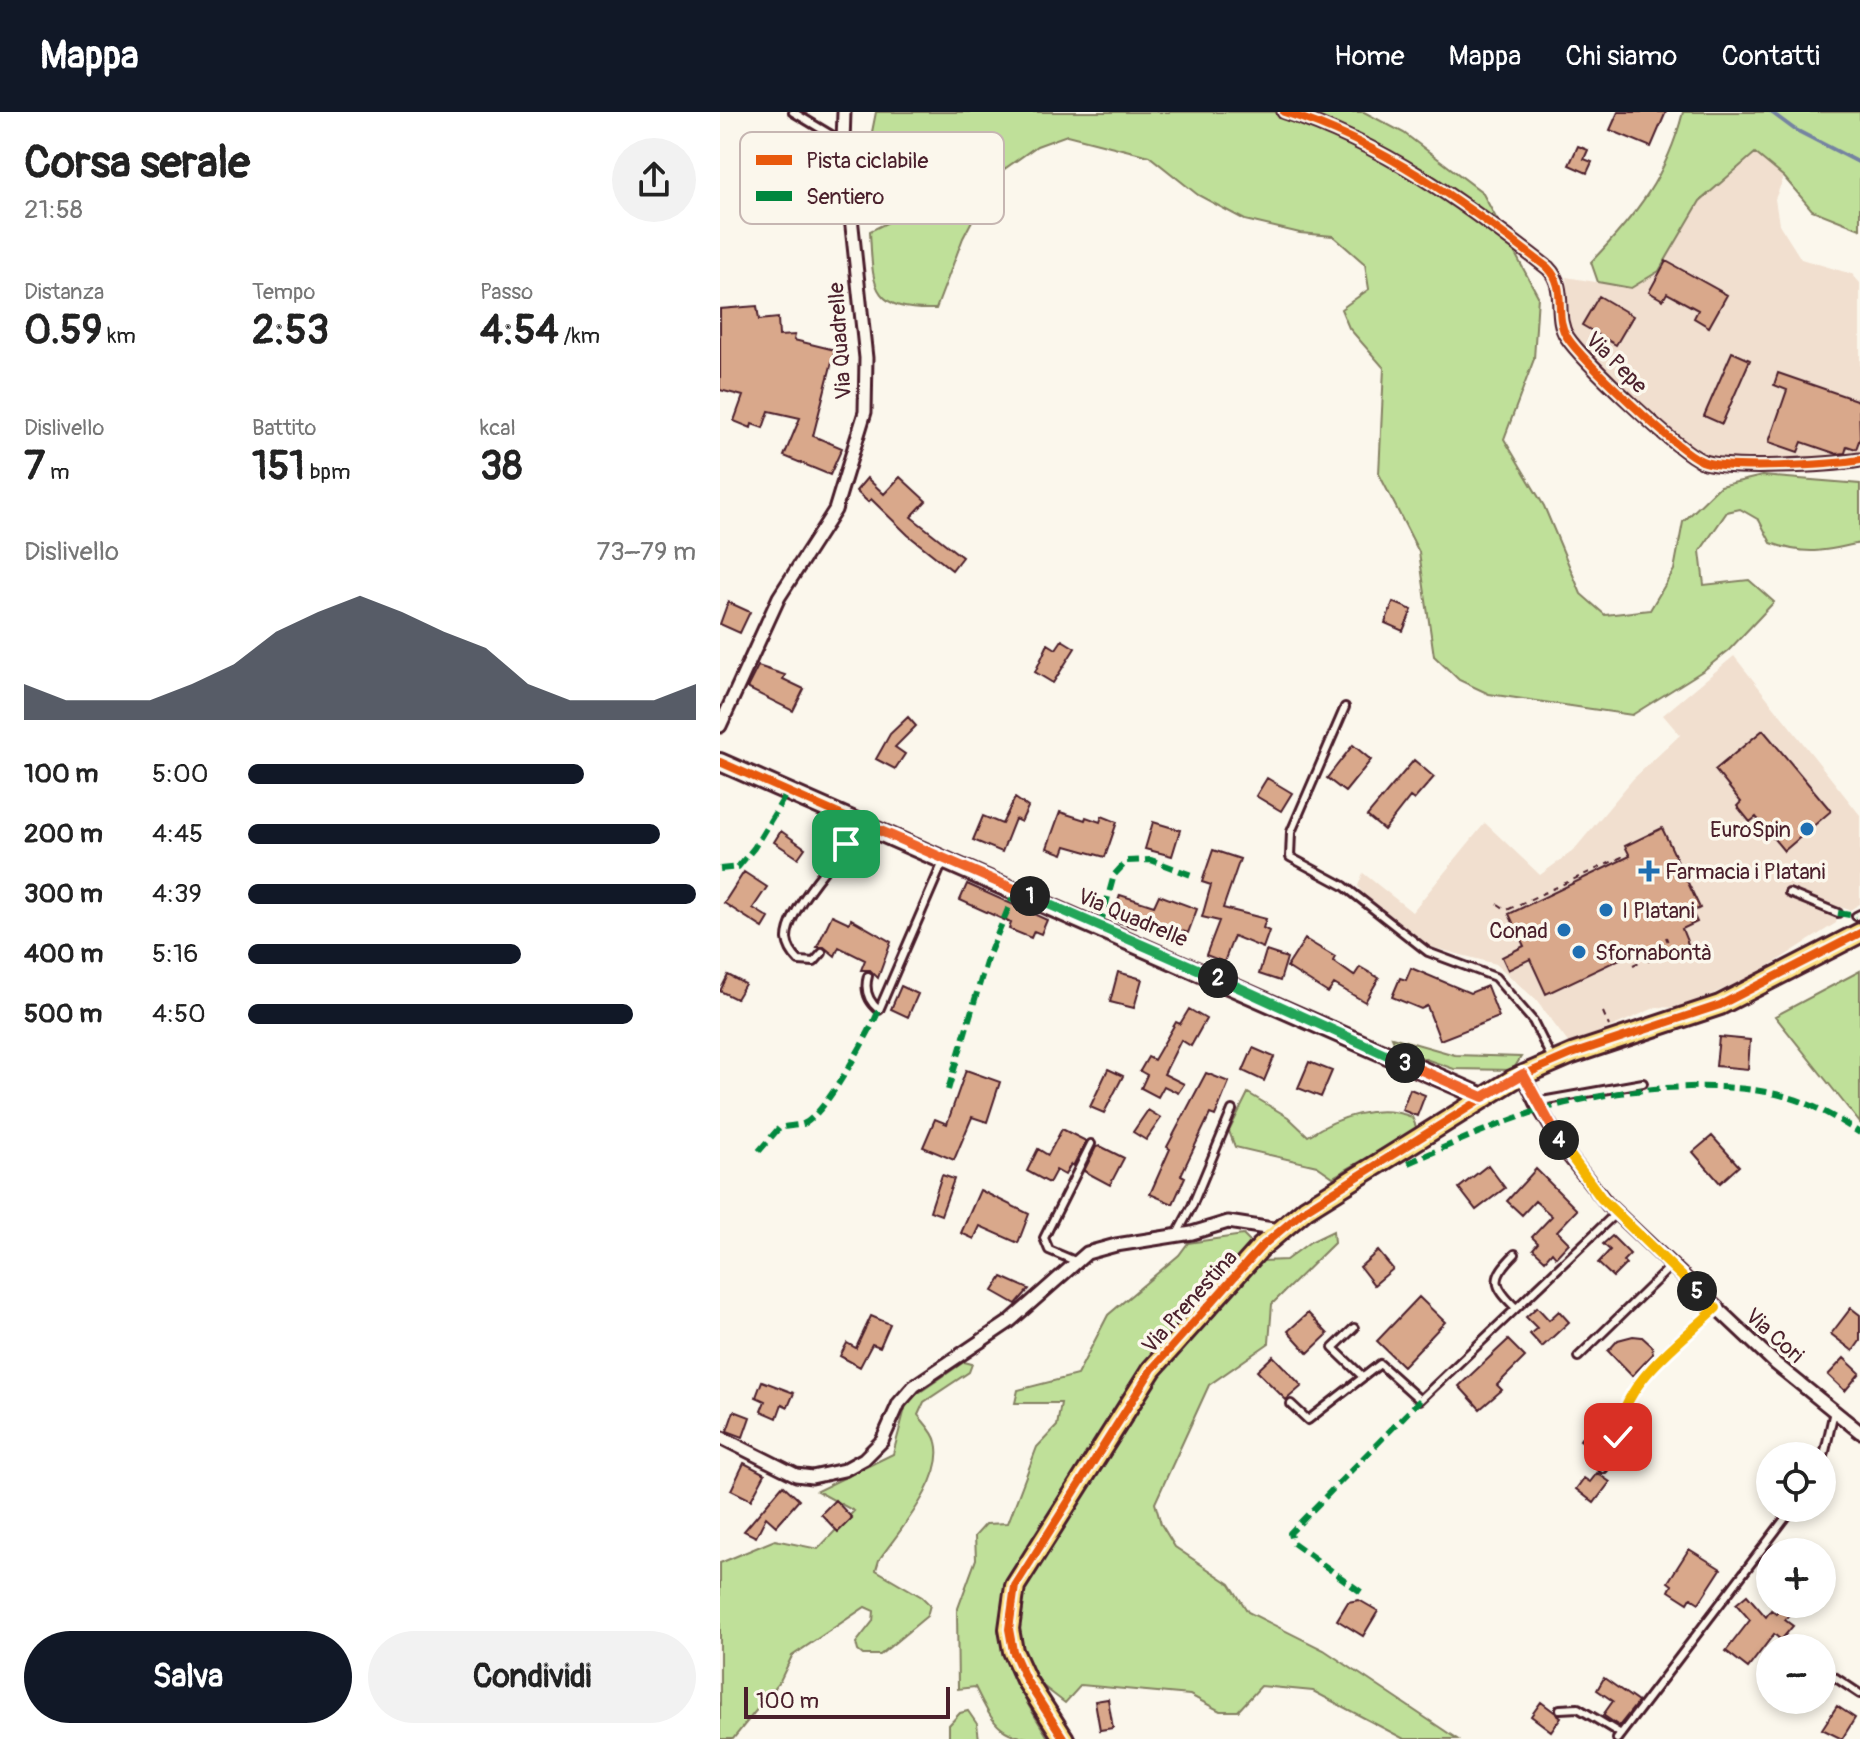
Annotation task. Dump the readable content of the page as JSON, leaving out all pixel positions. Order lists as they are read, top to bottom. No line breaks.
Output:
{"streets":{"main road":["Via Prenestina"],"street":["Via Quadrelle","Via Pepe","Via Cori"]},"crossings":[["Via Quadrelle","Via Prenestina"],["Via Prenestina","Via Cori"]],"places":{"other":["EuroSpin","I Platani","Conad","Sfornabontà"],"health":["Farmacia i Platani"]},"legend":["Pista ciclabile","Sentiero"],"scale_bar":"100 m","page":{"header":"Mappa","nav":["Home","Mappa","Chi siamo","Contatti"],"heading":["Corsa serale","21:58"],"stats":[["Distanza","0.59 km"],["Tempo","2:53"],["Passo","4:54 /km"],["Dislivello","7 m"],["Battito","151 bpm"],["kcal","38"]],"chart":["Dislivello","73–79 m"],"list":[{"name":"100 m","note":"5:00"},{"name":"200 m","note":"4:45"},{"name":"300 m","note":"4:39"},{"name":"400 m","note":"5:16"},{"name":"500 m","note":"4:50"}],"pins":["1","2","3","4","5"],"map_buttons":["+","−"],"buttons":["Salva","Condividi"],"scale":"100 m"}}
